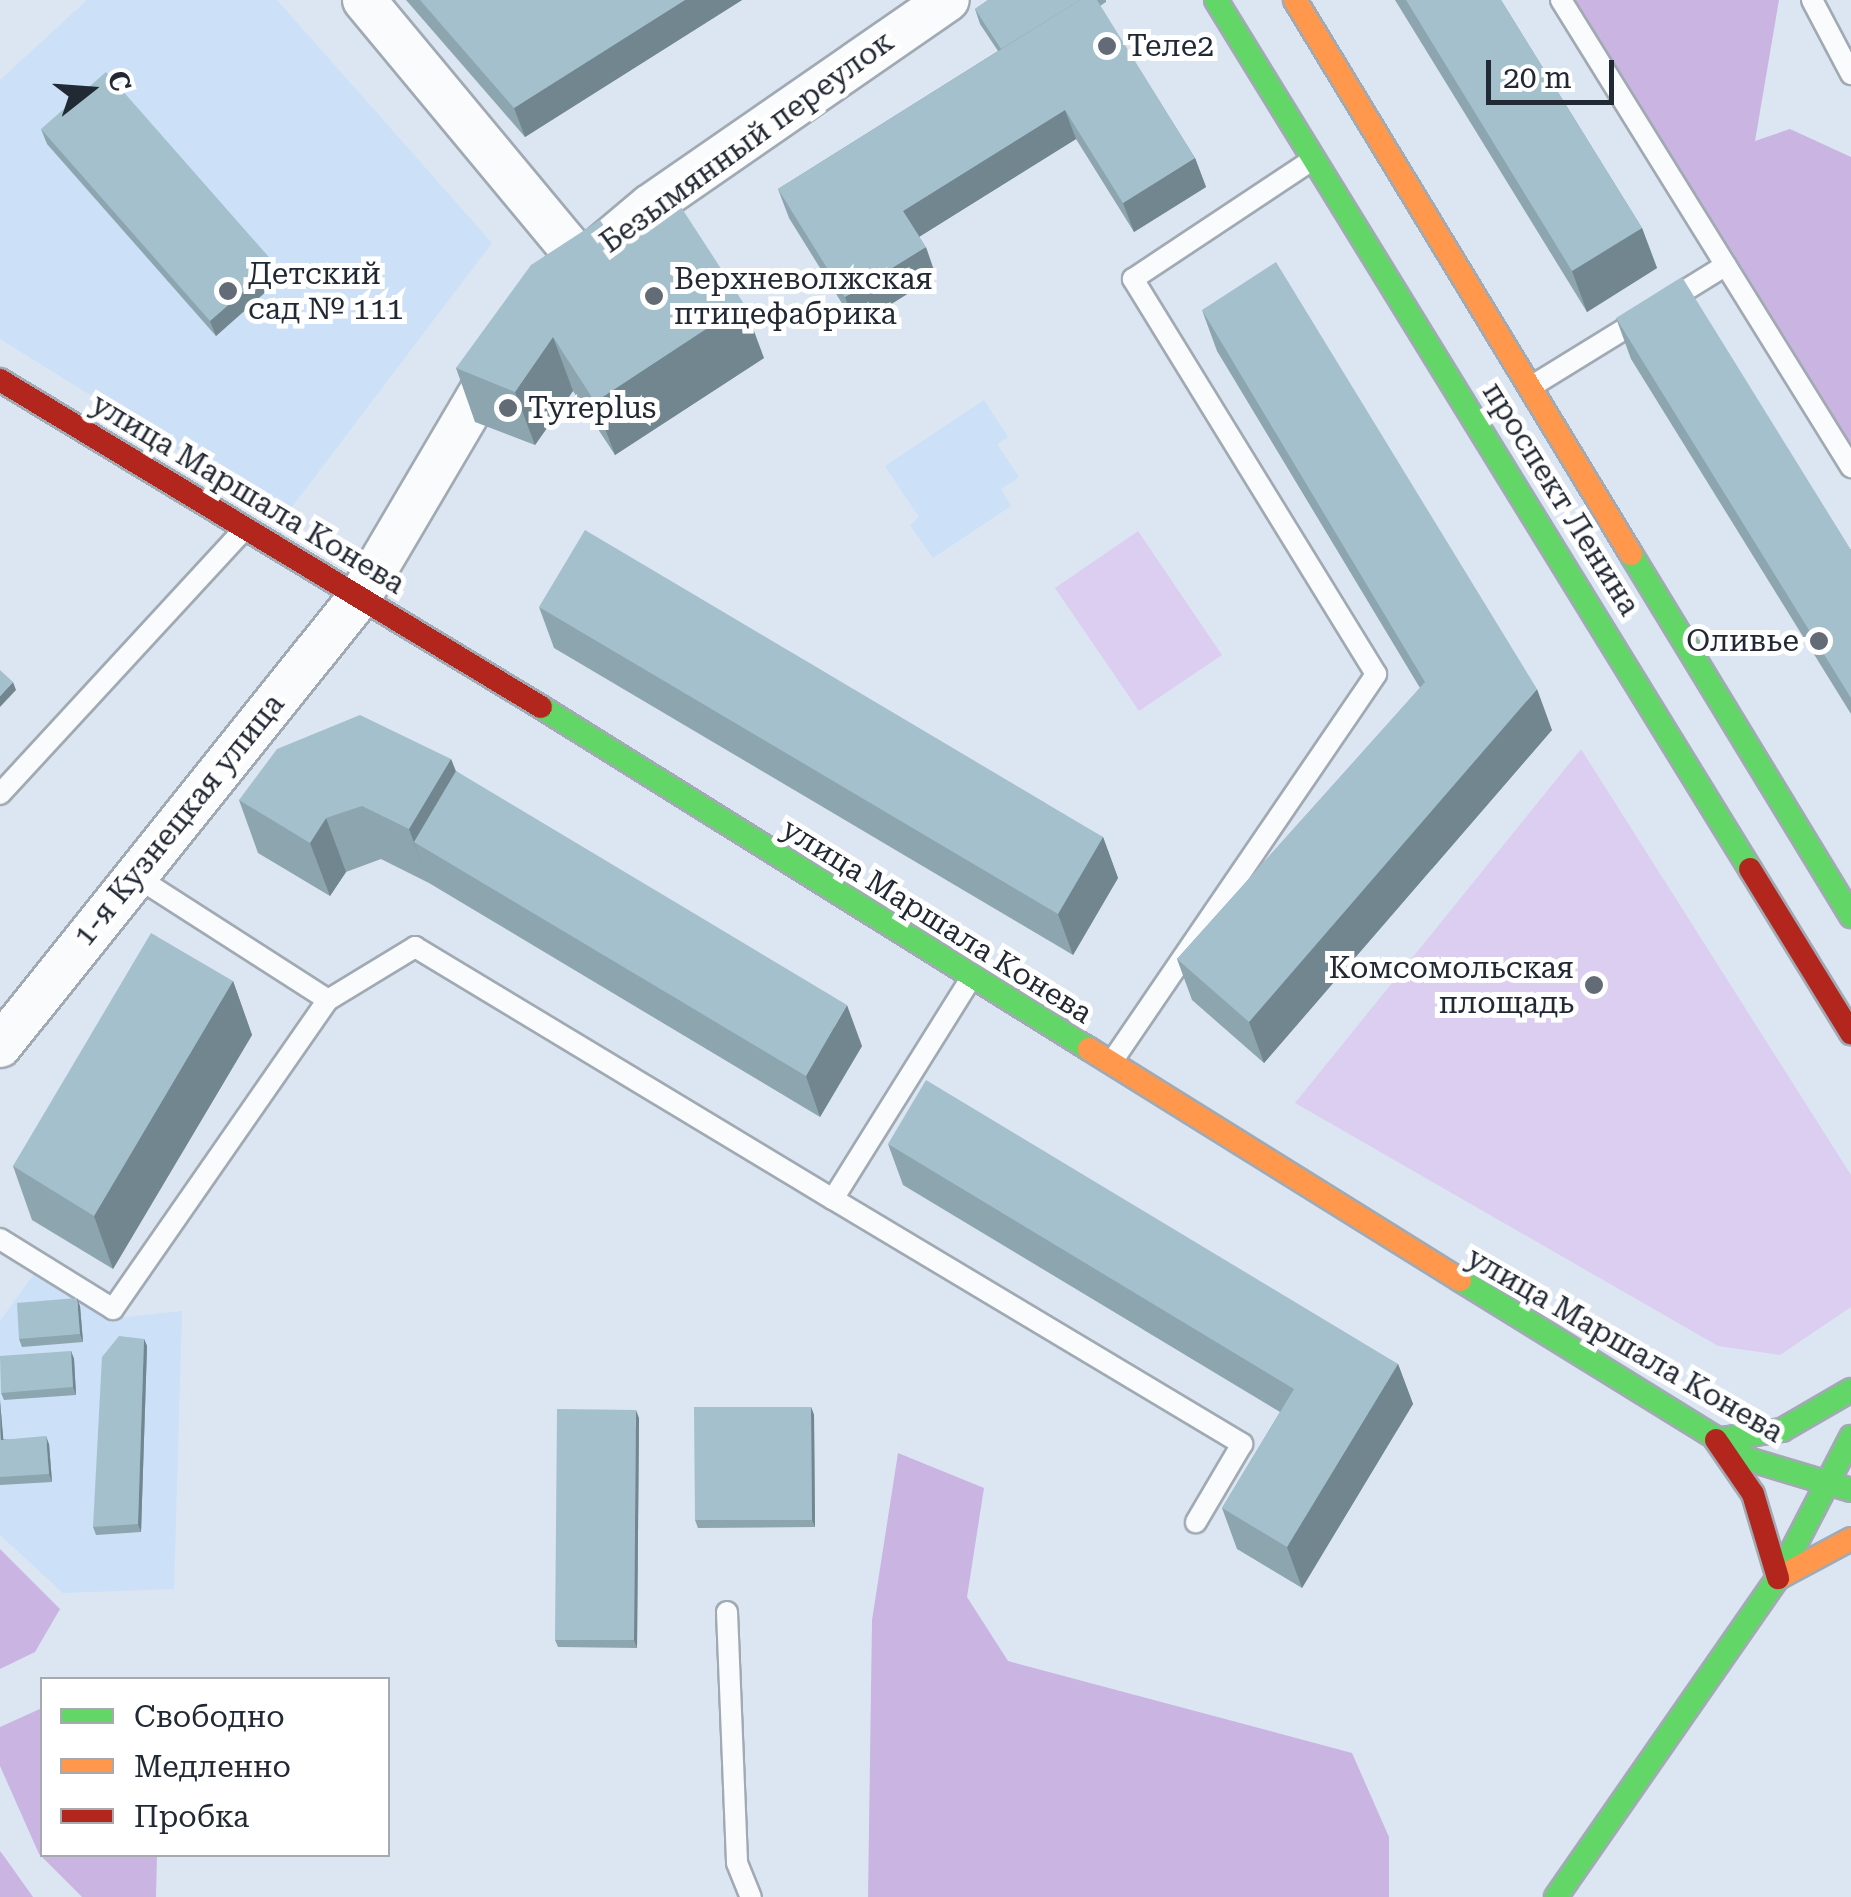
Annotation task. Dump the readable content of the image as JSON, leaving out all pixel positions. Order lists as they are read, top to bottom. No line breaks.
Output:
{"streets":{"main road":["улица Маршала Конева","проспект Ленина"],"street":["Безымянный переулок","1-я Кузнецкая улица"]},"crossings":[["Безымянный переулок","улица Маршала Конева"],["Безымянный переулок","1-я Кузнецкая улица"],["улица Маршала Конева","1-я Кузнецкая улица"]],"places":["Теле2","Детский сад № 111","Верхневолжская птицефабрика","Tyreplus","Оливье","Комсомольская площадь"],"legend":["Свободно","Медленно","Пробка"],"scale_bar":"20 m","north":"right"}
